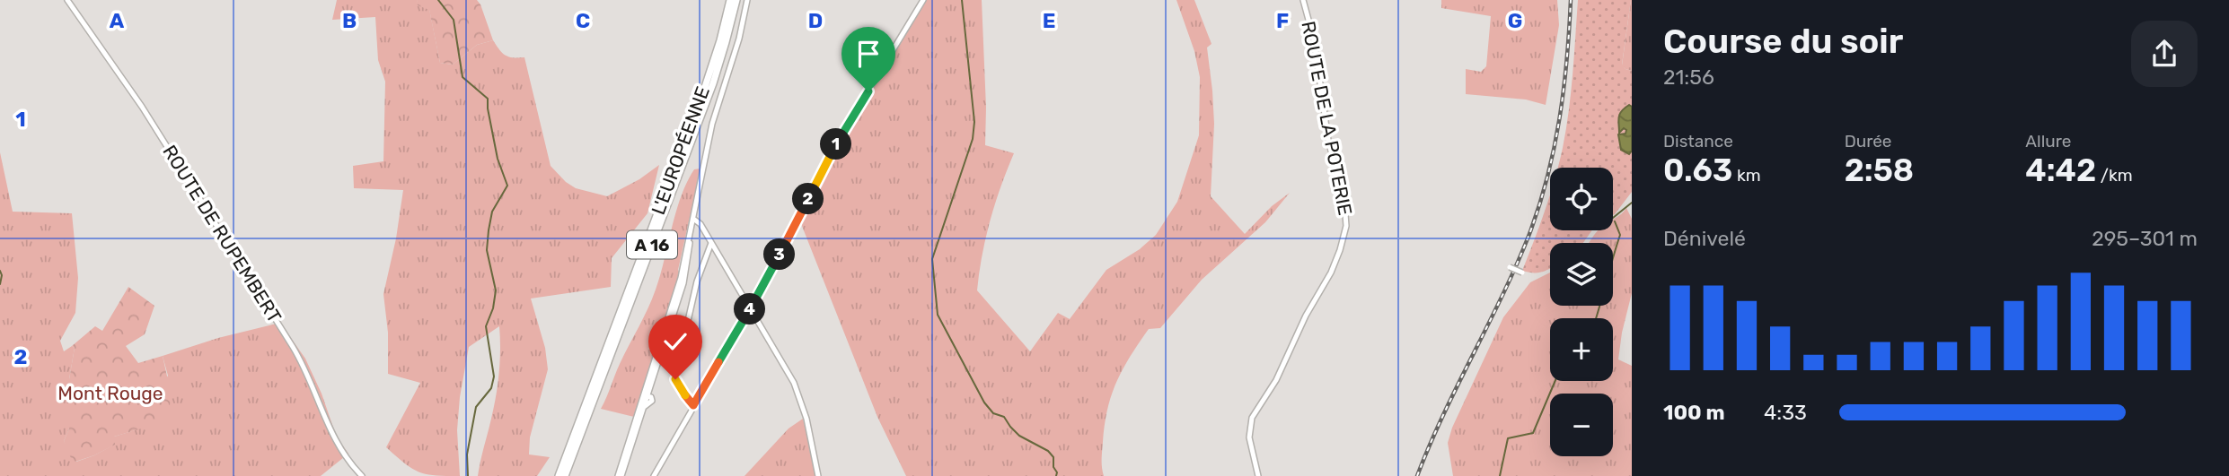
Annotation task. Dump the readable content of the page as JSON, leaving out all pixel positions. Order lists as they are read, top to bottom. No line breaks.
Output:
{"streets":{"highway":["L'EUROPÉENNE","A 16"],"street":["ROUTE DE LA POTERIE","ROUTE DE RUPEMBERT"]},"parks":["Mont Rouge"],"page":{"heading":["Course du soir","21:56"],"stats":[["Distance","0.63 km"],["Durée","2:58"],["Allure","4:42 /km"]],"pins":["1","2","3","4"],"map_buttons":["+","−"],"chart":["Dénivelé","295–301 m"],"list":[{"name":"100 m","note":"4:33"}]},"grid":{"columns":["A","B","C","D","E","F","G"],"rows":["1","2"]}}
